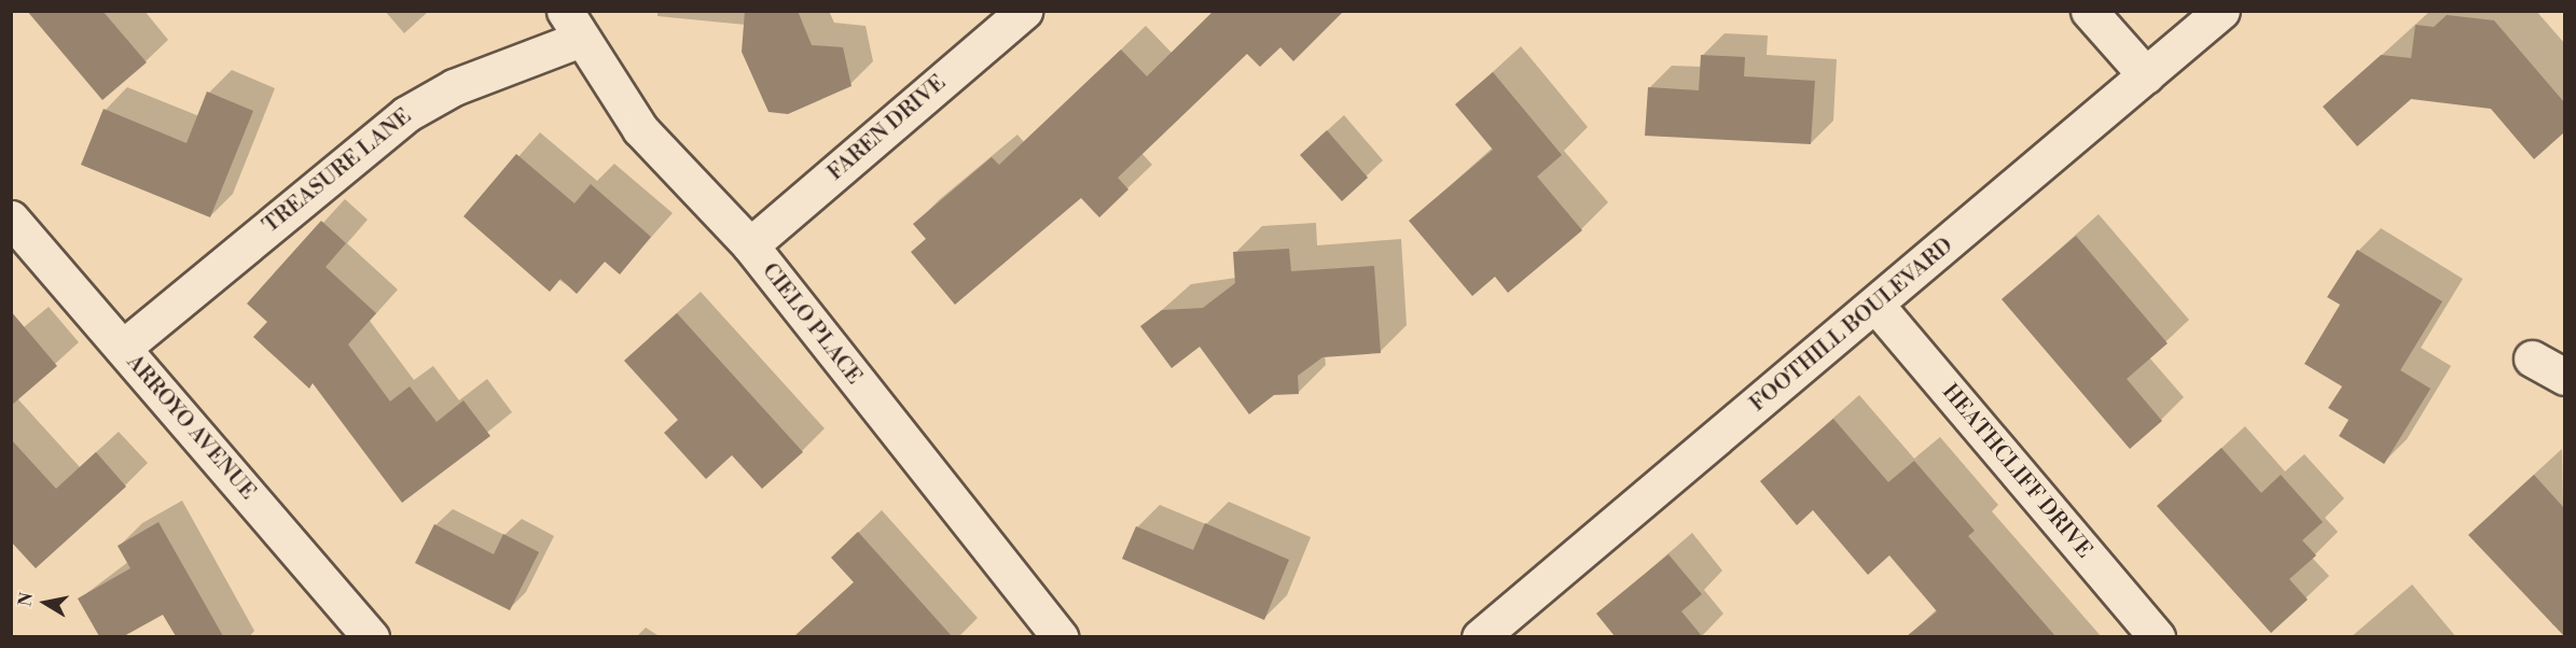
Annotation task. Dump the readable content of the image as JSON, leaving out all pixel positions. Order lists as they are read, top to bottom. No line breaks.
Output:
{"streets":{"street":["FAREN DRIVE","TREASURE LANE","CIELO PLACE","FOOTHILL BOULEVARD","ARROYO AVENUE","HEATHCLIFF DRIVE"]},"crossings":[["FAREN DRIVE","CIELO PLACE"],["TREASURE LANE","CIELO PLACE"],["TREASURE LANE","ARROYO AVENUE"],["FOOTHILL BOULEVARD","HEATHCLIFF DRIVE"]],"north":"left"}
